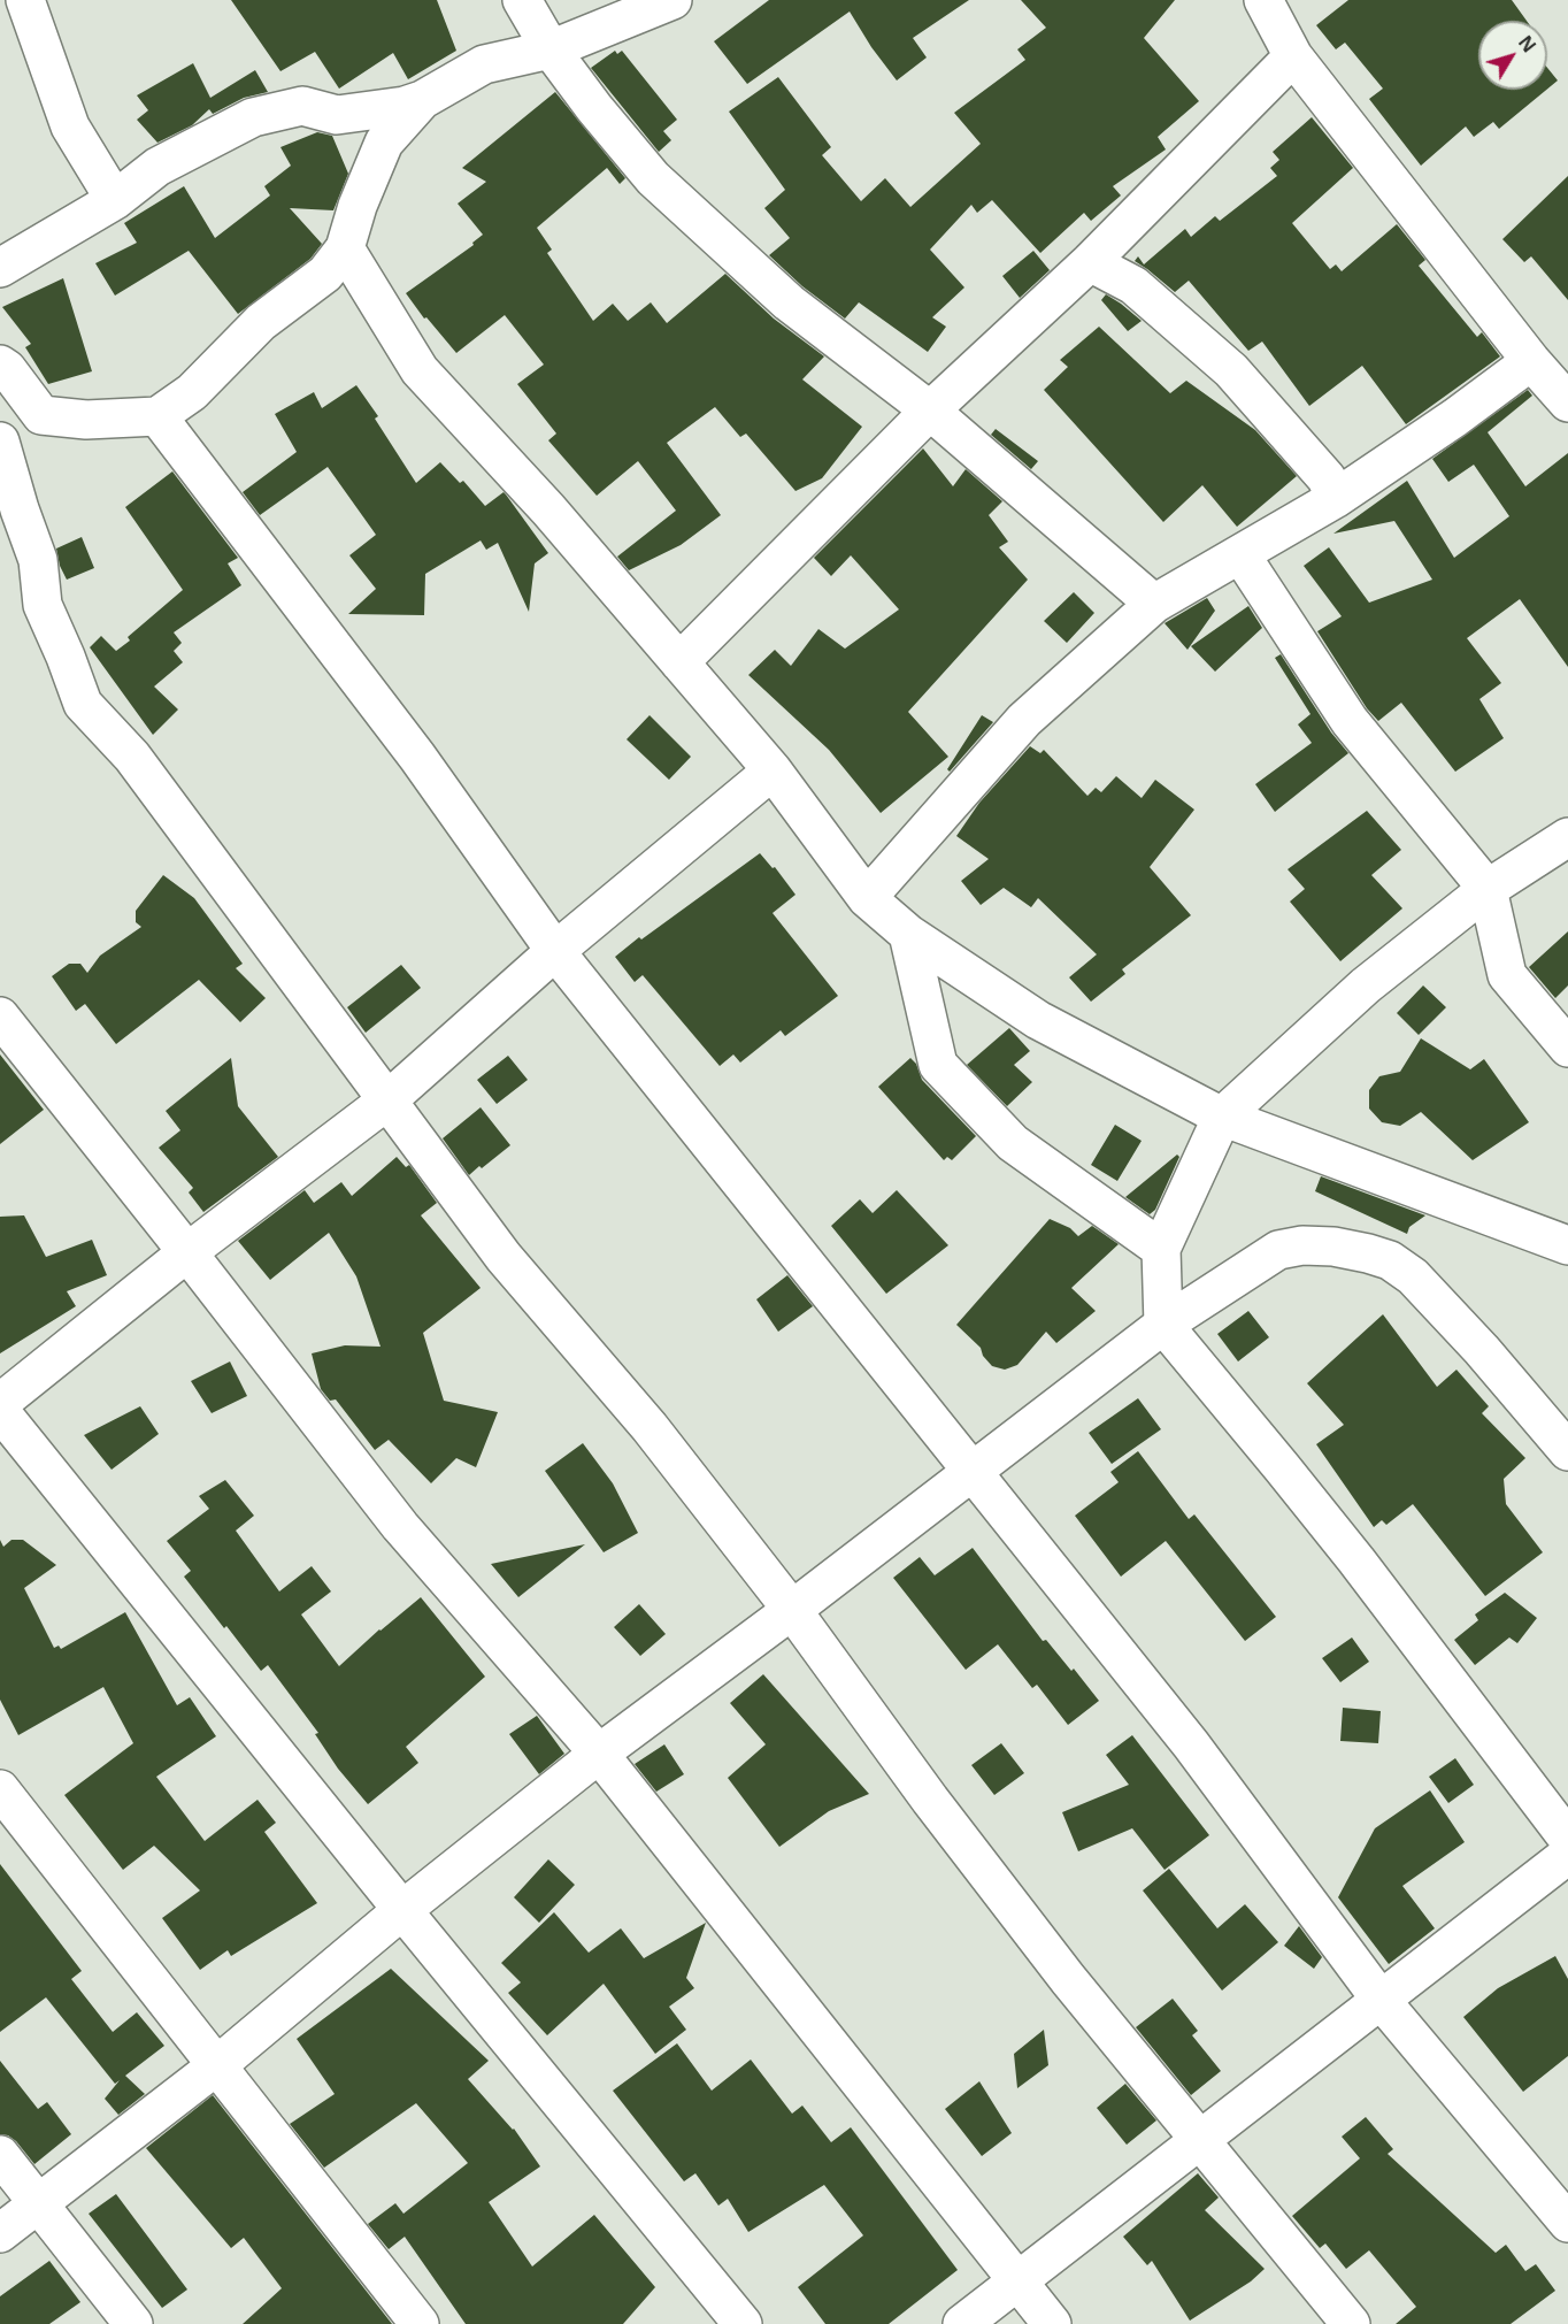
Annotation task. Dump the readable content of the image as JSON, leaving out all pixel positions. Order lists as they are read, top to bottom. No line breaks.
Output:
{"north":"top right"}
